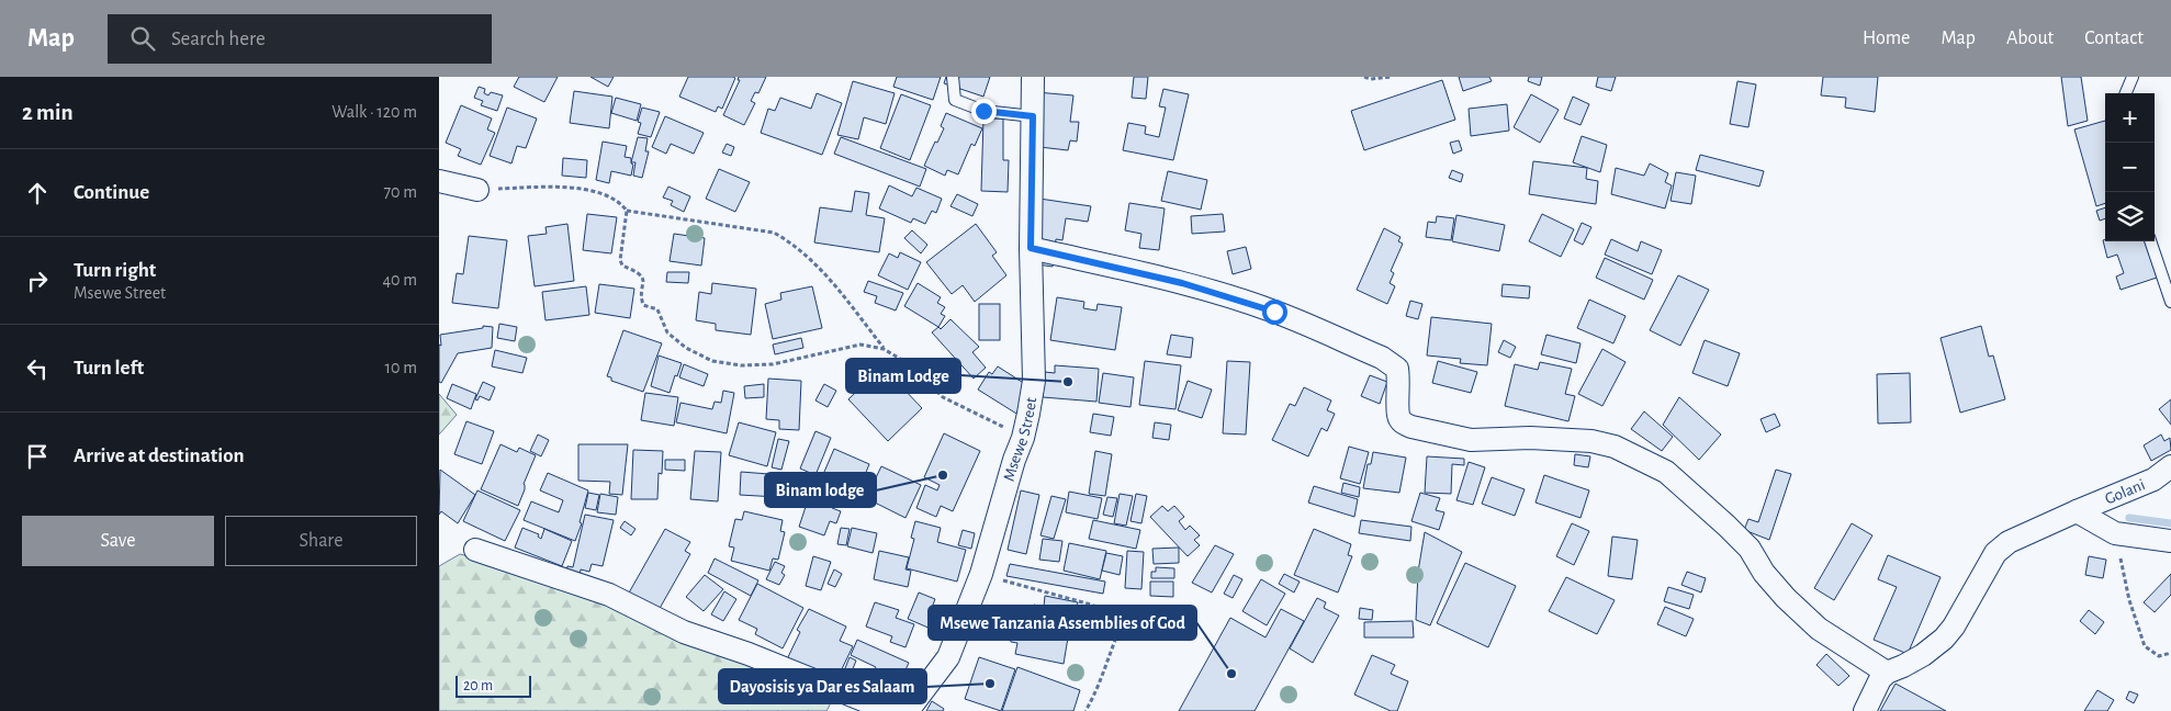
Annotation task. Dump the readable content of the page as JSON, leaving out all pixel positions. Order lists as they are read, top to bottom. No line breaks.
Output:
{"streets":{"street":["Msewe Street","Golani"]},"places":["Binam Lodge","Binam lodge","Msewe Tanzania Assemblies of God","Dayosisis ya Dar es Salaam"],"scale_bar":"20 m","page":{"header":"Map","search":"Search here","nav":["Home","Map","About","Contact"],"heading":["2 min","Walk · 120 m"],"map_buttons":["+","−"],"list":[["Continue","70 m"],["Turn right","Msewe Street","40 m"],["Turn left","10 m"],"Arrive at destination"],"buttons":["Save","Share"],"scale":"20 m"}}
